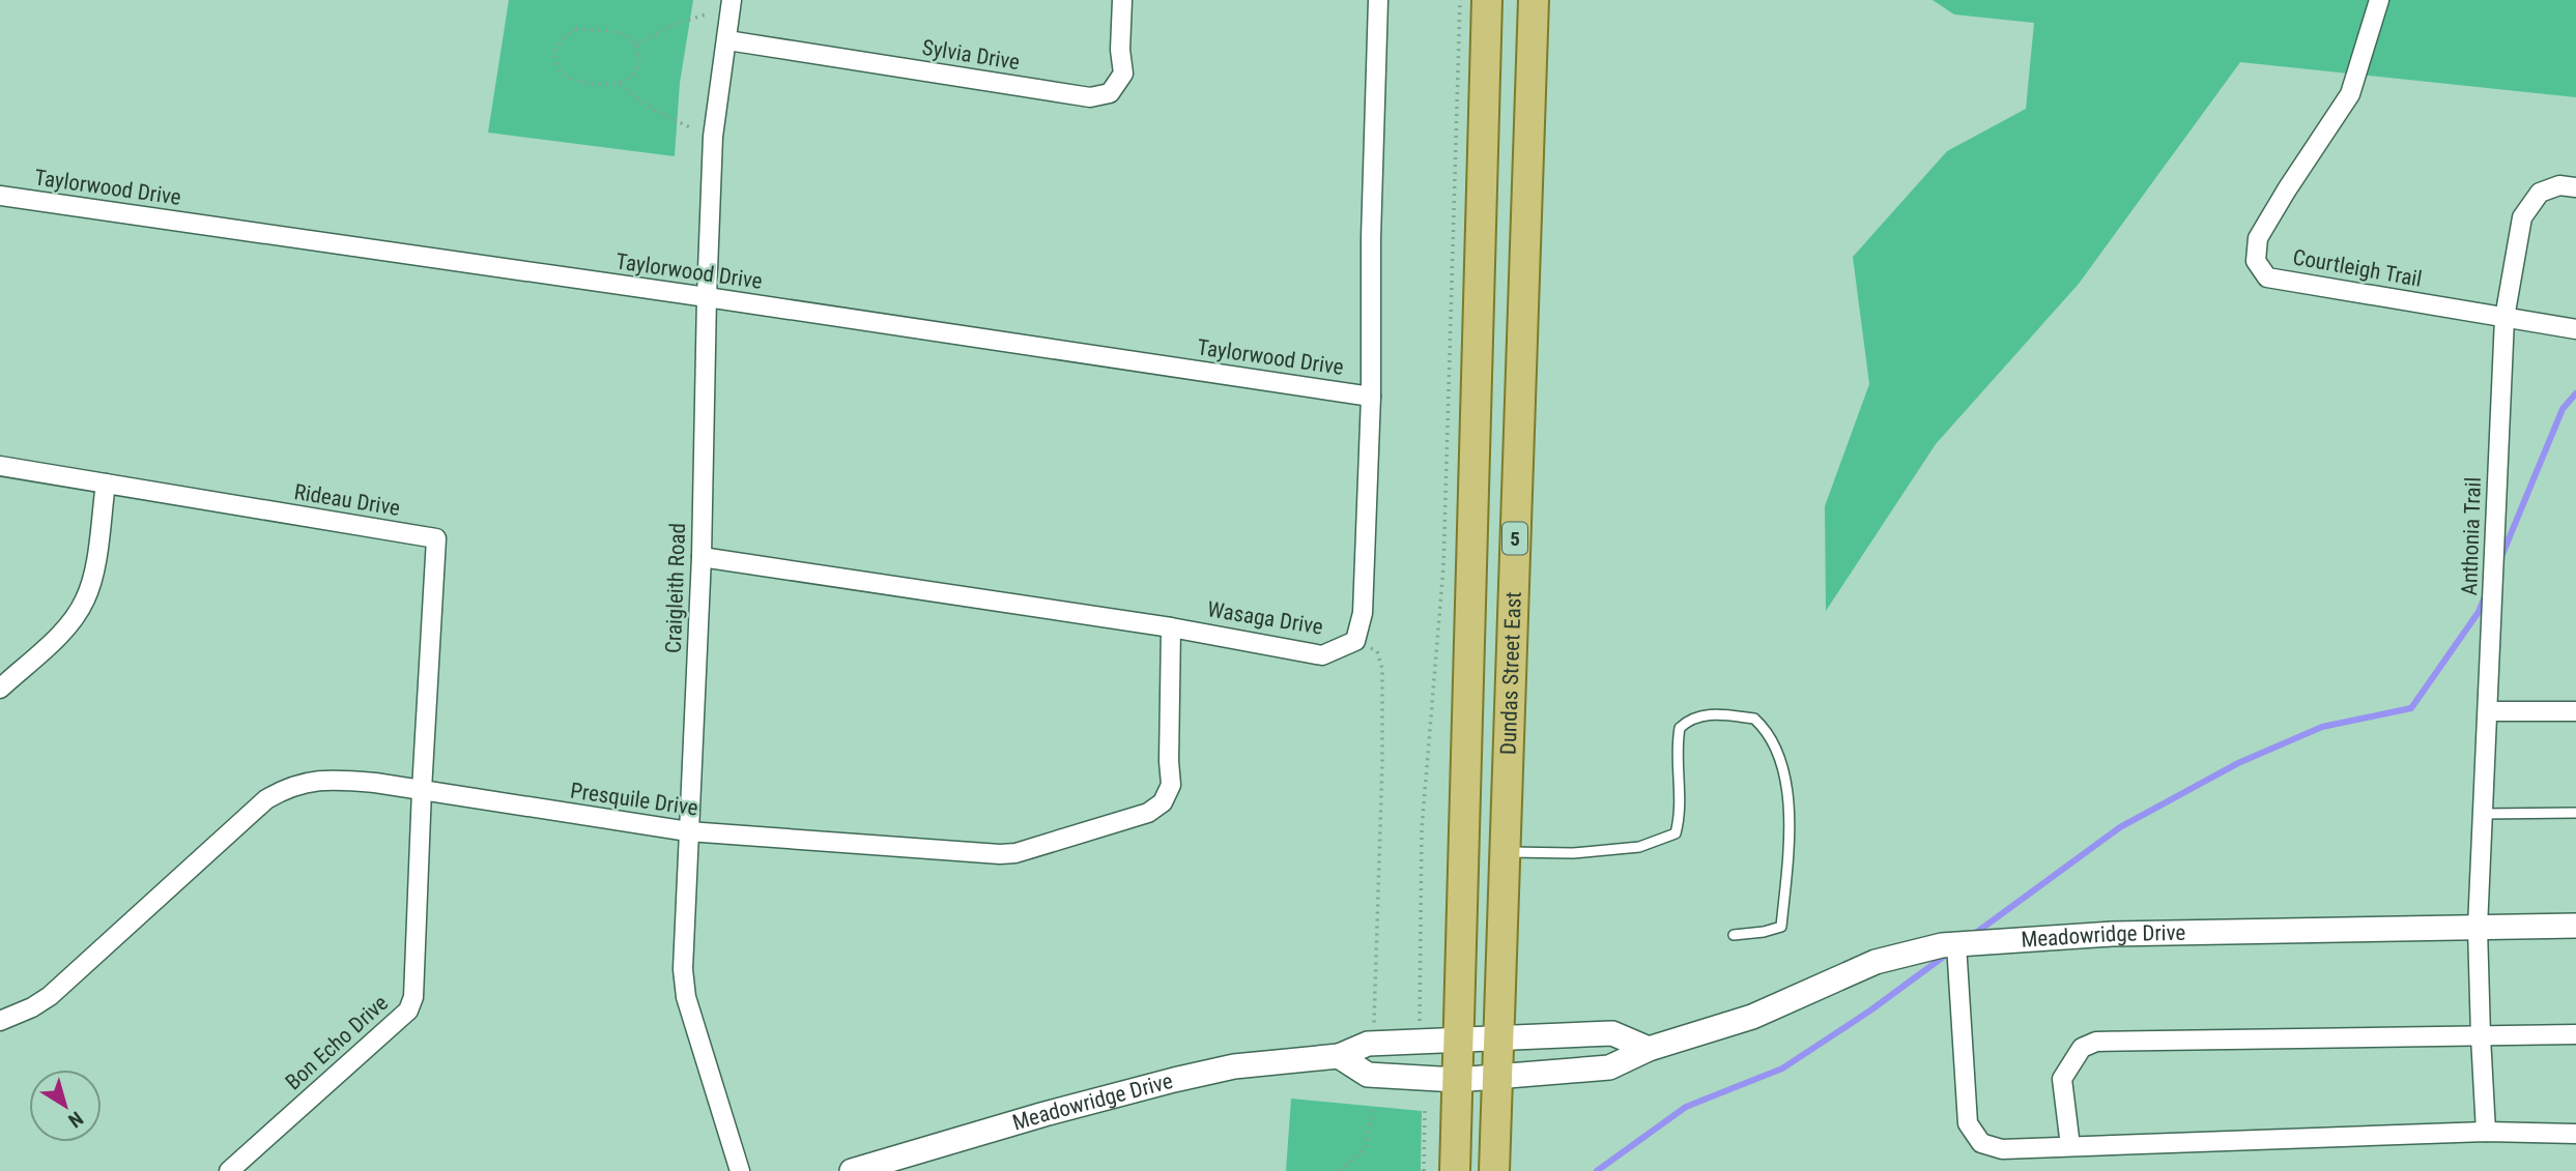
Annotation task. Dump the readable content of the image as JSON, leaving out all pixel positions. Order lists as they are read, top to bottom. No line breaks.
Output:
{"streets":{"main road":["5","Dundas Street East"],"street":["Sylvia Drive","Taylorwood Drive","Courtleigh Trail","Rideau Drive","Anthonia Trail","Craigleith Road","Wasaga Drive","Presquile Drive","Meadowridge Drive","Bon Echo Drive"]},"crossings":[["Sylvia Drive","Craigleith Road"],["Taylorwood Drive","Craigleith Road"],["Courtleigh Trail","Anthonia Trail"],["Rideau Drive","Presquile Drive"],["Rideau Drive","Bon Echo Drive"],["Anthonia Trail","Meadowridge Drive"],["Craigleith Road","Wasaga Drive"],["Craigleith Road","Presquile Drive"],["Wasaga Drive","Presquile Drive"],["Dundas Street East","Meadowridge Drive"],["Presquile Drive","Bon Echo Drive"]],"north":"bottom right"}
